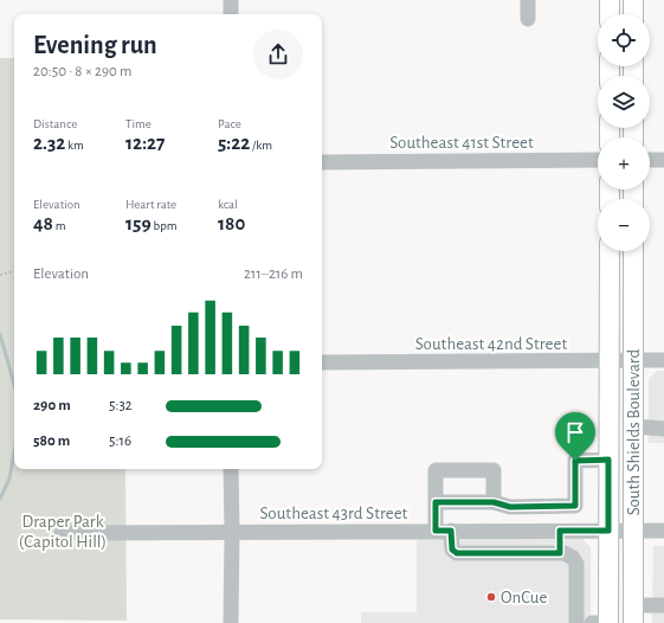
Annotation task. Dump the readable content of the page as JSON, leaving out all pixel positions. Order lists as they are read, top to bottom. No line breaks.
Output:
{"streets":{"main road":["South Shields Boulevard"],"street":["Southeast 41st Street","Southeast 42nd Street","Southeast 43rd Street"]},"crossings":[["Southeast 42nd Street","South Shields Boulevard"],["South Shields Boulevard","Southeast 43rd Street"]],"parks":["Draper Park (Capitol Hill)"],"places":["OnCue"],"page":{"map_buttons":["+","−"],"heading":["Evening run","20:50 · 8 × 290 m"],"stats":[["Distance","2.32 km"],["Time","12:27"],["Pace","5:22 /km"],["Elevation","48 m"],["Heart rate","159 bpm"],["kcal","180"]],"chart":["Elevation","211–216 m"],"list":[{"name":"290 m","note":"5:32"},{"name":"580 m","note":"5:16"}]}}
